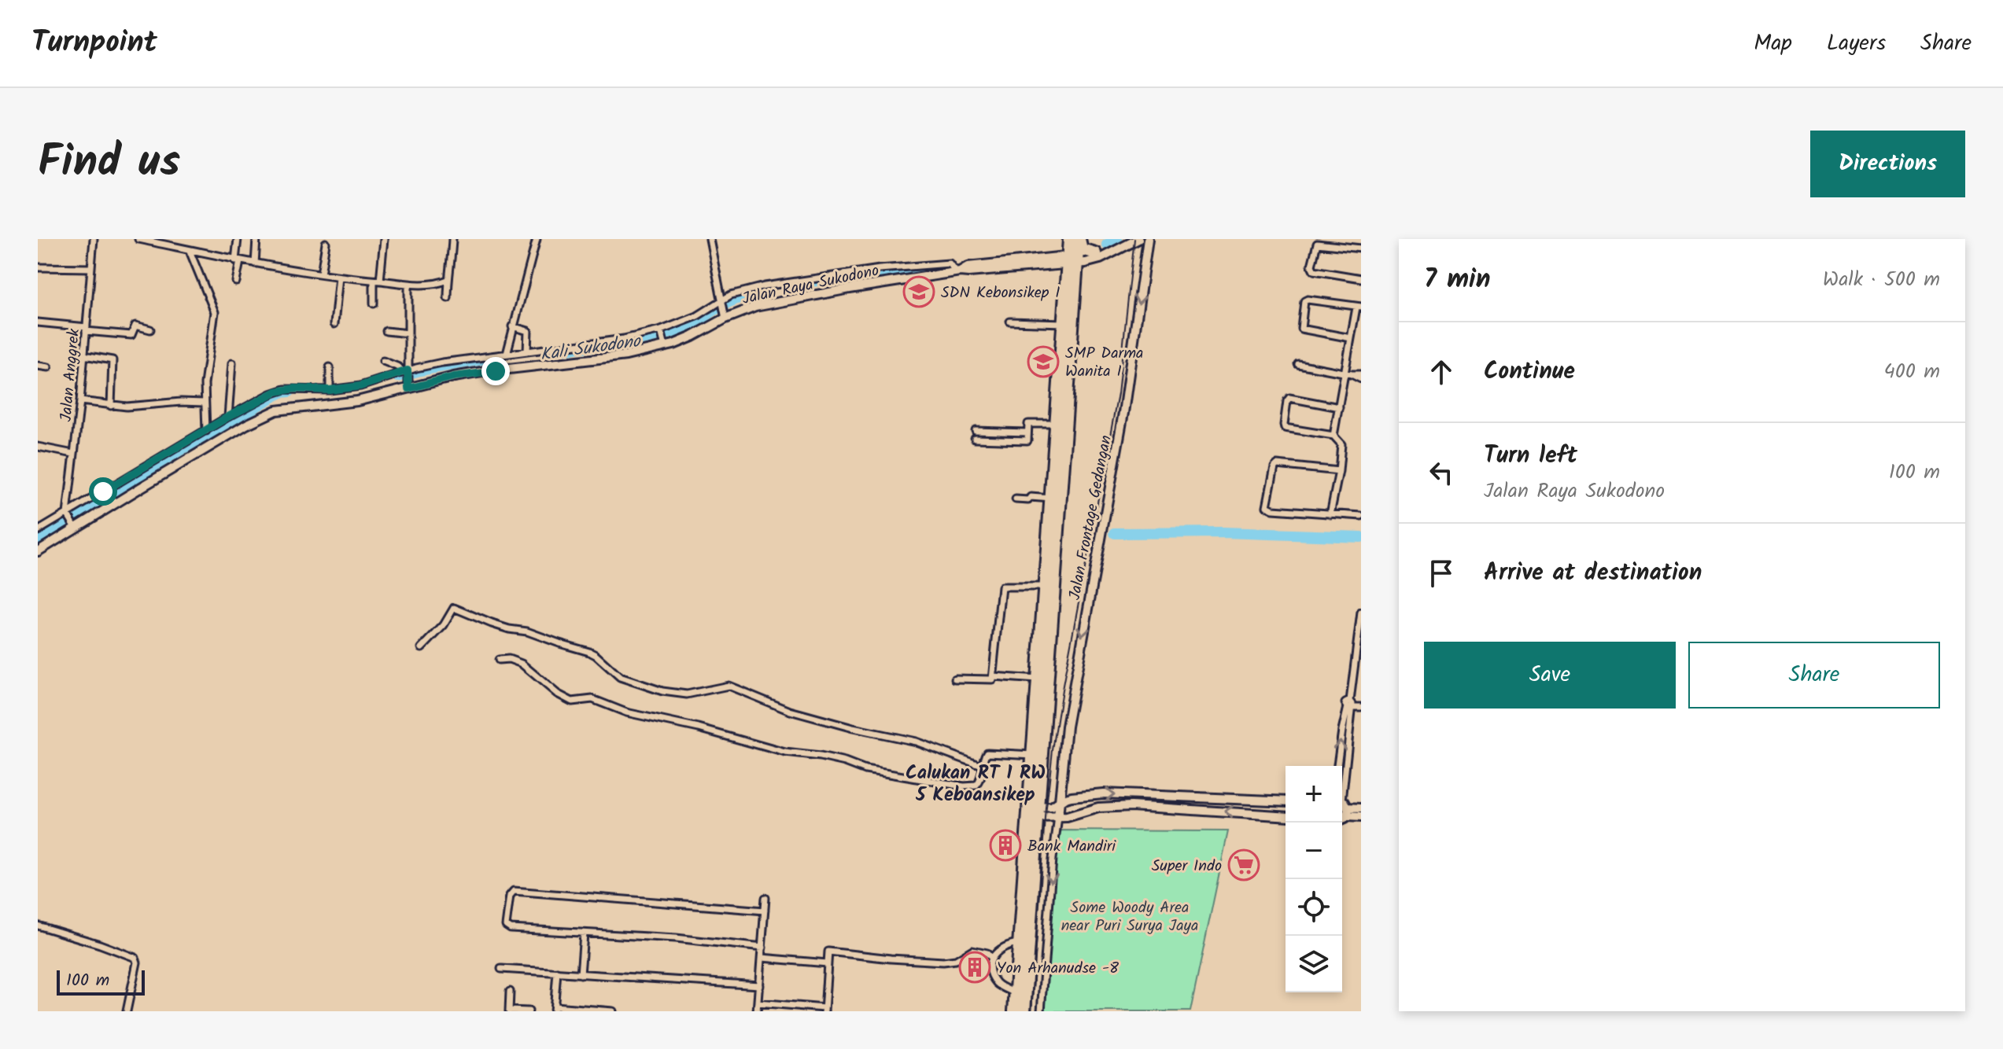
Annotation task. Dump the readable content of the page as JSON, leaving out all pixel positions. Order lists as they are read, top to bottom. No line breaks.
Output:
{"streets":{"street":["Jalan Raya Sukodono","Jalan Anggrek","Jalan Frontage Gedangan"]},"one_way":["Jalan Frontage Gedangan"],"districts":["Calukan RT 1 RW 5 Keboansikep"],"water":["Kali Sukodono"],"parks":["Some Woody Area near Puri Surya Jaya"],"places":{"school or university":["SDN Kebonsikep I","SMP Darma Wanita I"],"building":["Bank Mandiri","Yon Arhanudse -8"],"supermarket":["Super Indo"]},"scale_bar":"100 m","page":{"header":"Turnpoint","nav":["Map","Layers","Share"],"title":"Find us","buttons":["Directions",["Save","Share"]],"heading":["7 min","Walk · 500 m"],"list":[["Continue","400 m"],["Turn left","Jalan Raya Sukodono","100 m"],"Arrive at destination"],"map_buttons":["+","−"],"scale":"100 m"}}
